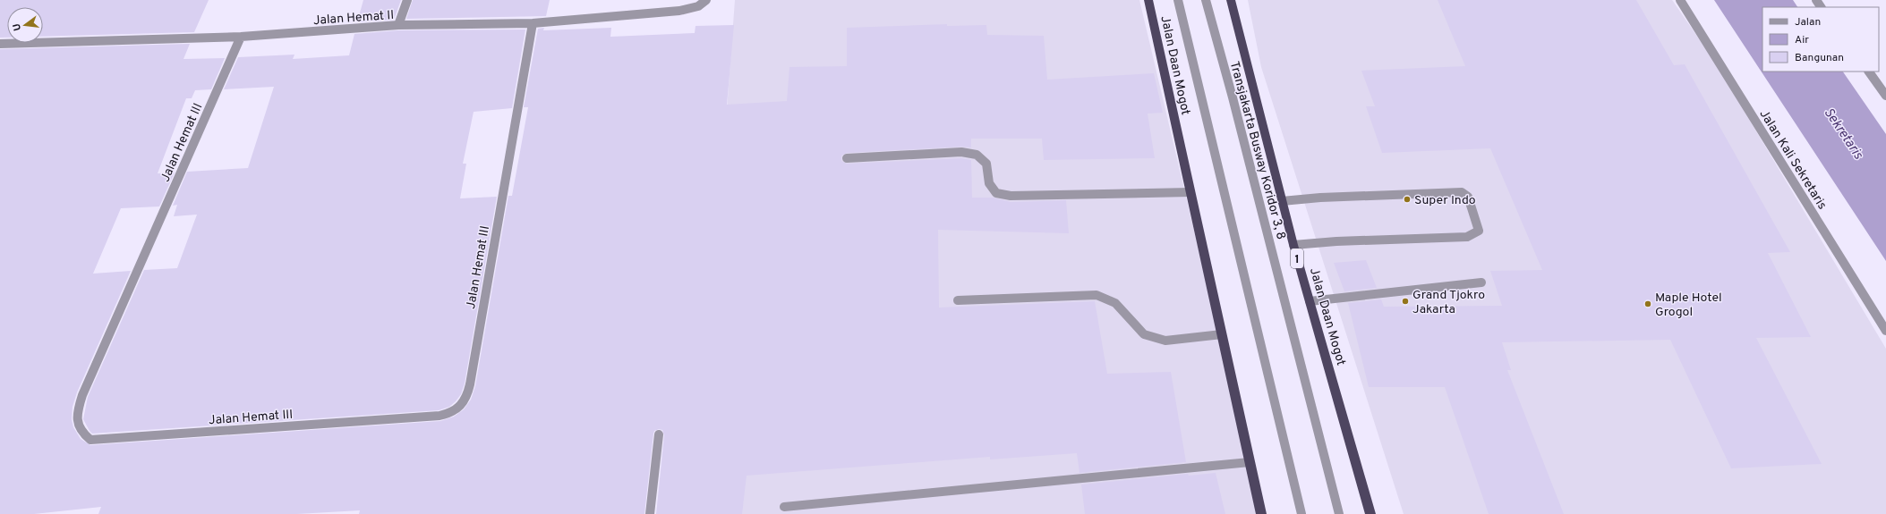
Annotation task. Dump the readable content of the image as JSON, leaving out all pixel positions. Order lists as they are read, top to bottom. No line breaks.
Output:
{"streets":{"highway":["Jalan Daan Mogot","1"],"street":["Jalan Hemat II","Jalan Hemat III","Transjakarta Busway Koridor 3, 8","Jalan Kali Sekretaris"]},"crossings":[["Jalan Hemat II","Jalan Hemat III"]],"water":["Sekretaris"],"places":["Super Indo","Grand Tjokro Jakarta","Maple Hotel Grogol"],"legend":["Jalan","Air","Bangunan"],"north":"left"}
